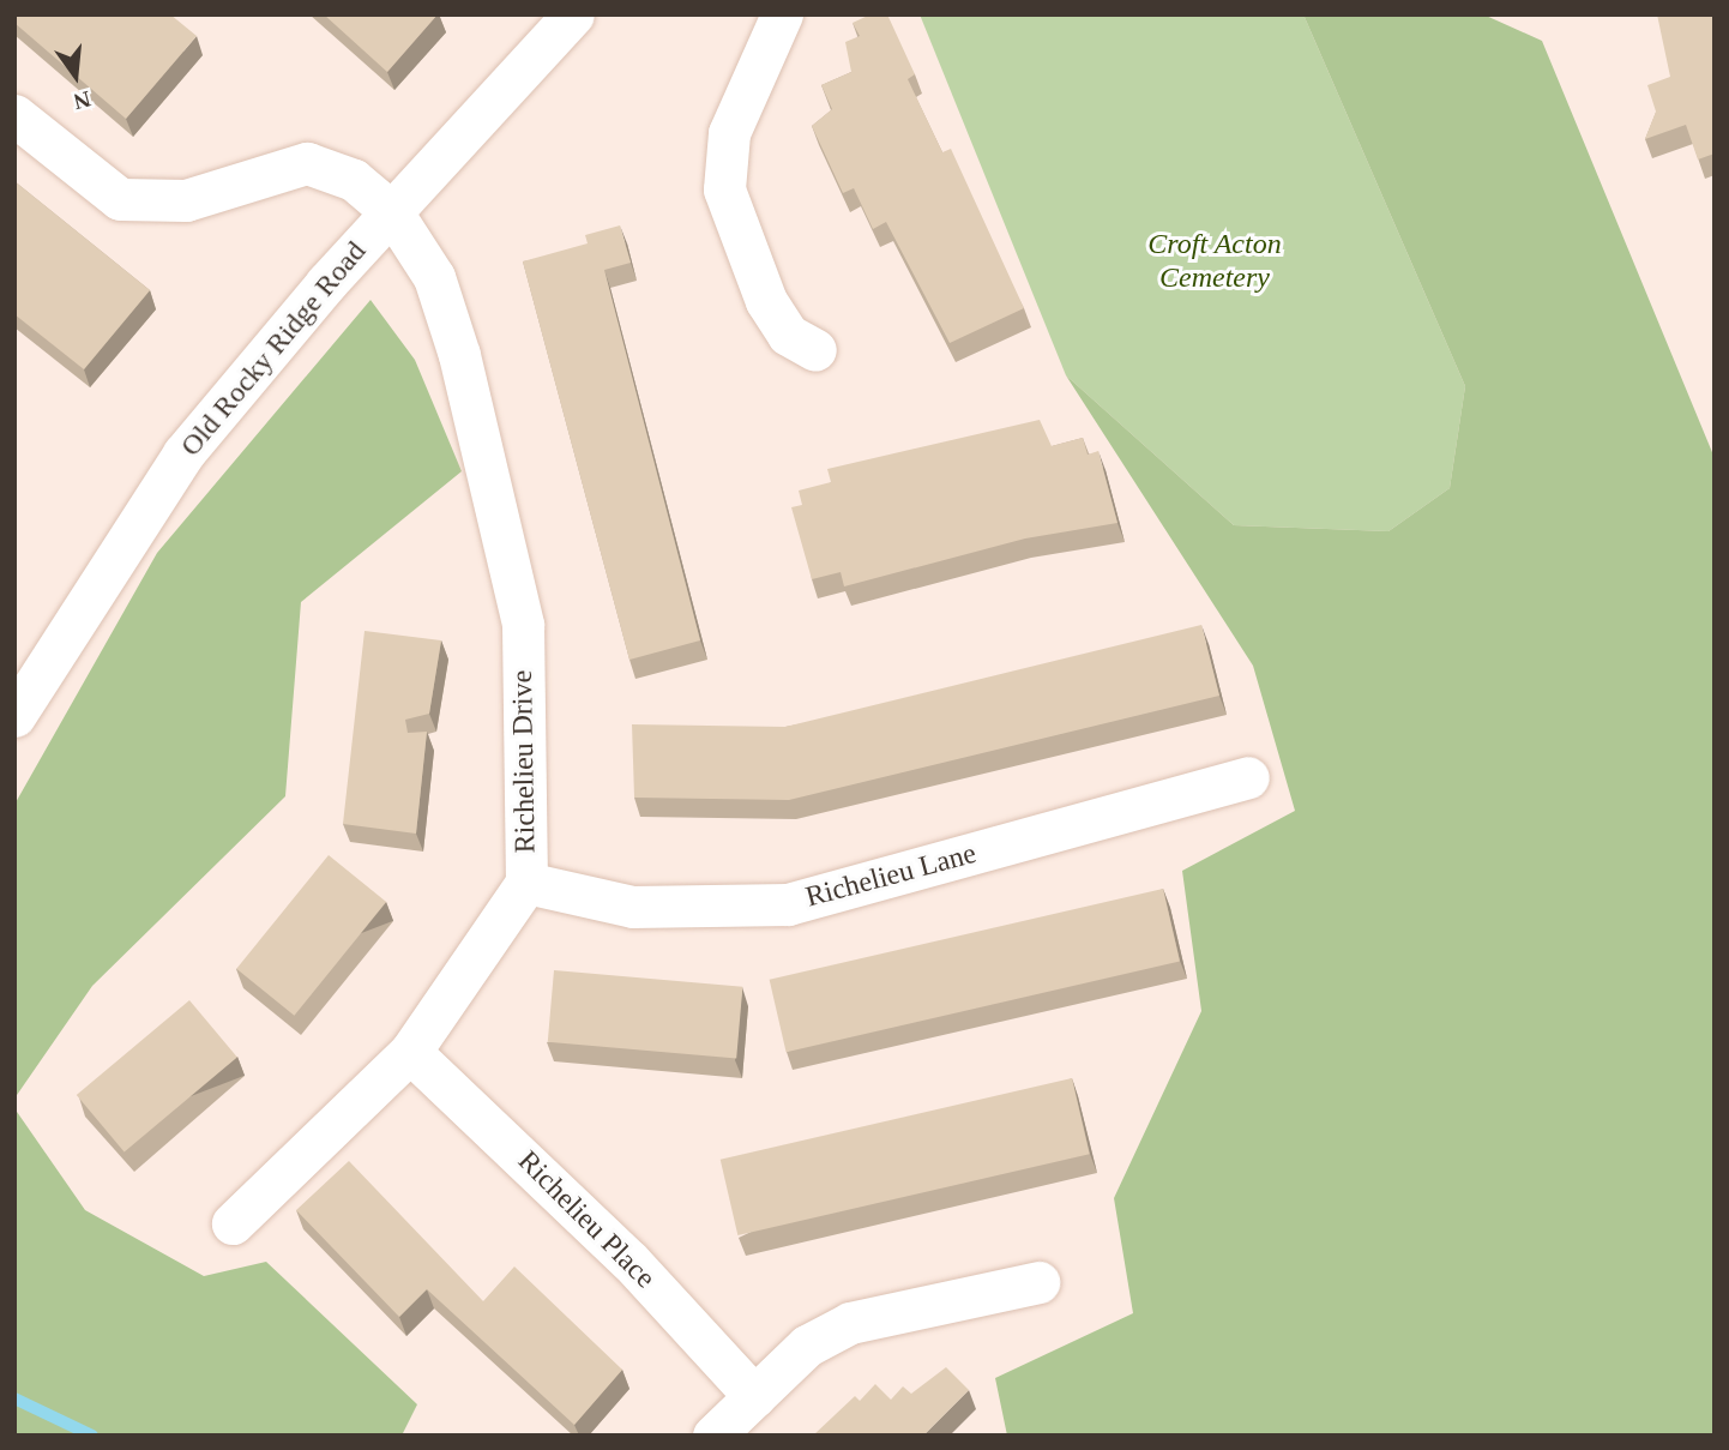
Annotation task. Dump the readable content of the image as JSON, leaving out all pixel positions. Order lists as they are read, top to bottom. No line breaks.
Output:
{"streets":{"street":["Old Rocky Ridge Road","Richelieu Drive","Richelieu Lane","Richelieu Place"]},"crossings":[["Old Rocky Ridge Road","Richelieu Drive"],["Richelieu Drive","Richelieu Lane"],["Richelieu Drive","Richelieu Place"]],"parks":["Croft Acton Cemetery"],"north":"bottom"}
